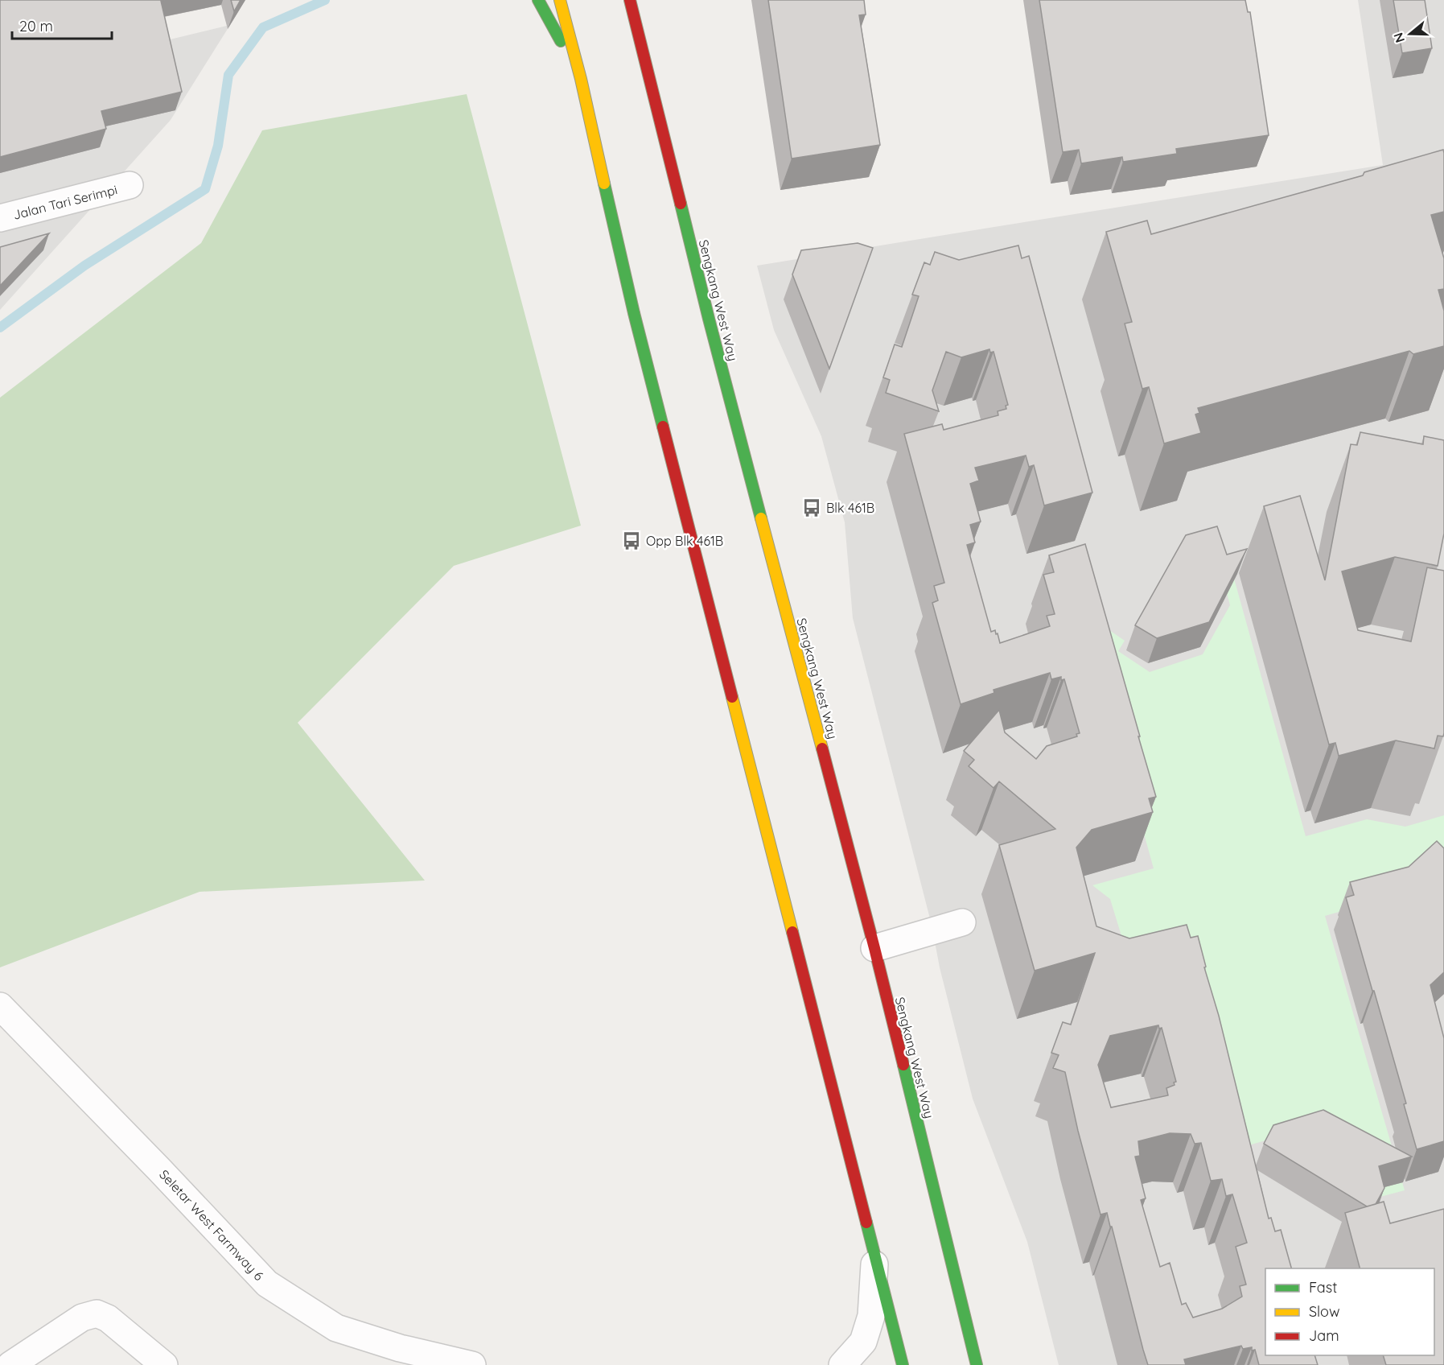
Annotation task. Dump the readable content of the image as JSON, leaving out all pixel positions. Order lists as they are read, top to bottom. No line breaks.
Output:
{"streets":{"main road":["Sengkang West Way"],"street":["Jalan Tari Serimpi","Seletar West Farmway 6"]},"places":{"bus stop":["Blk 461B","Opp Blk 461B"]},"legend":["Fast","Slow","Jam"],"scale_bar":"20 m","north":"left"}
